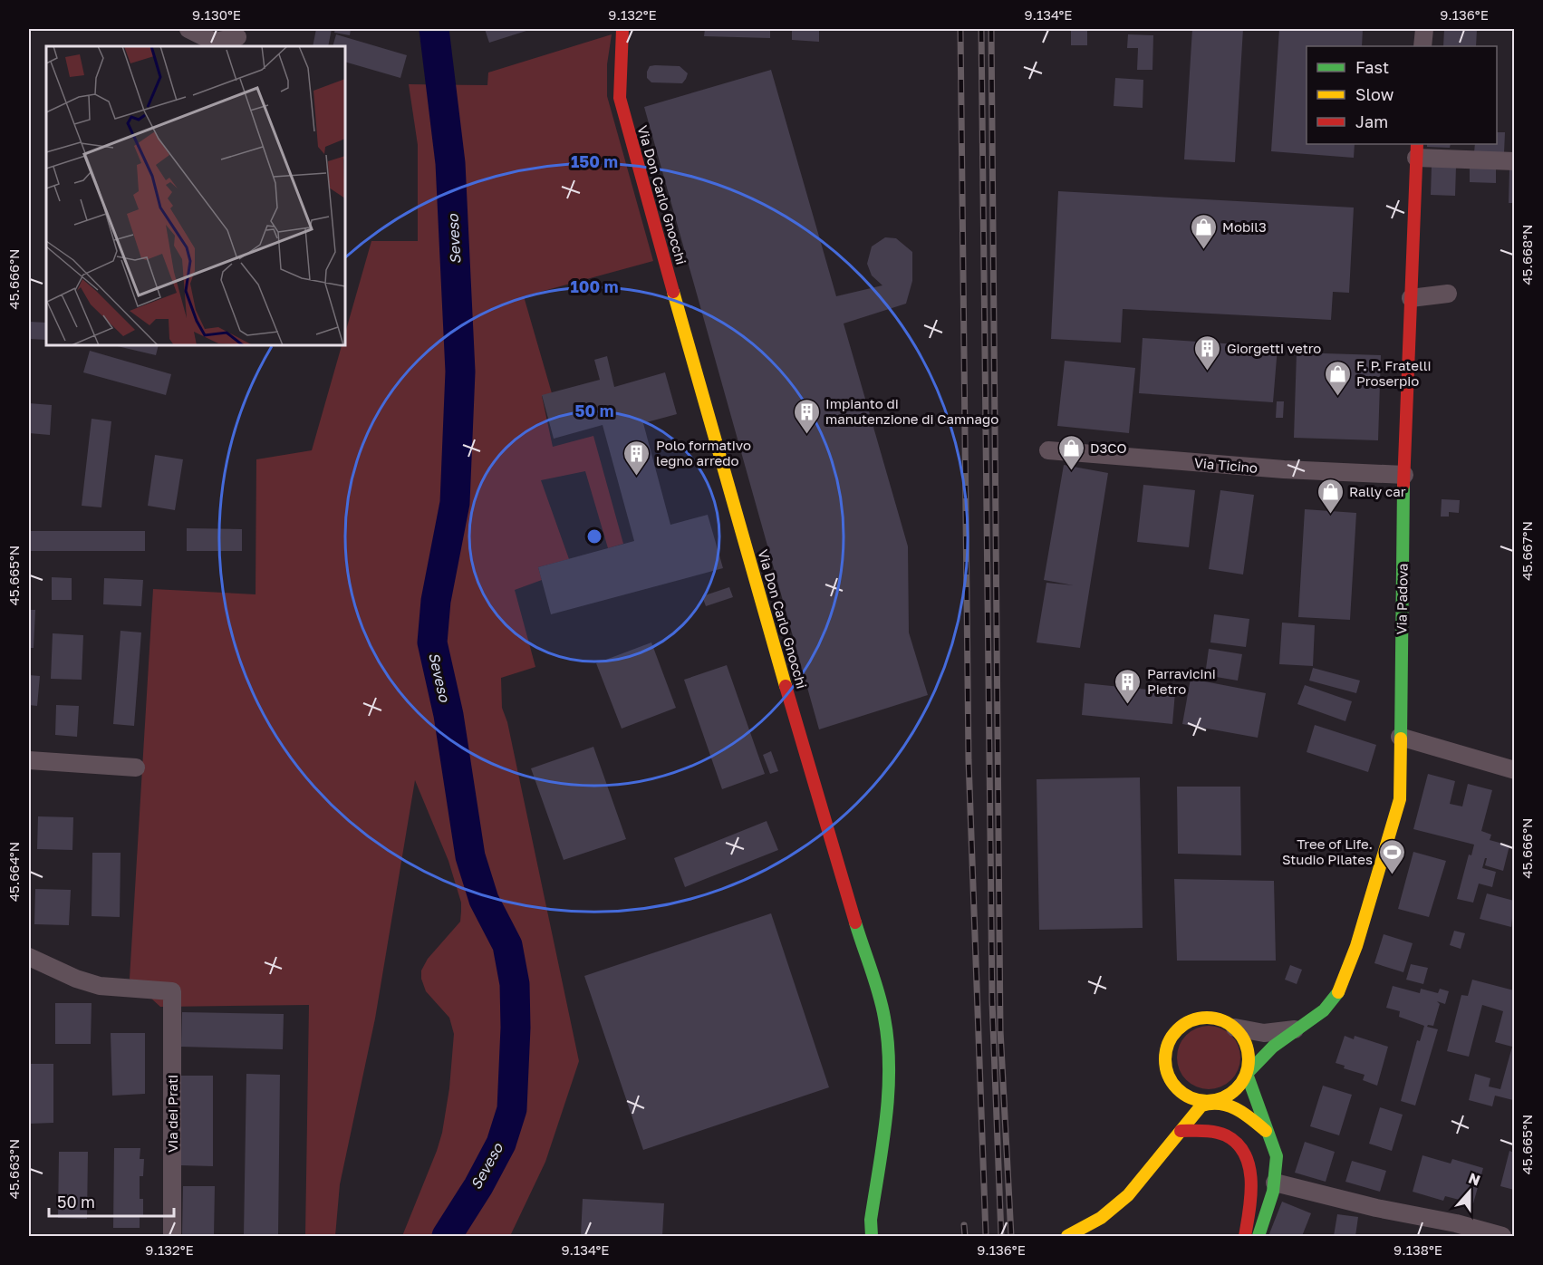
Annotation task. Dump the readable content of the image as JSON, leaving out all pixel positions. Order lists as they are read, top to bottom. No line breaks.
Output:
{"streets":{"street":["Via Don Carlo Gnocchi","Via Ticino","Via Padova","Via dei Prati"]},"crossings":[["Via Ticino","Via Padova"]],"water":["Seveso"],"places":{"shop":["Mobil3","F. P. Fratelli Proserpio","D3CO","Rally car"],"building":["Giorgetti vetro","Impianto di manutenzione di Camnago","Polo formativo legno arredo","Parravicini Pietro"],"sports":["Tree of Life. Studio Pilates"]},"legend":["Fast","Slow","Jam"],"scale_bar":"50 m","north":"top","coordinates":["9.130°E","9.132°E","9.134°E","9.136°E","45.668°N","45.666°N","45.667°N","45.665°N","45.664°N","45.663°N","9.138°E"],"rings":["150 m","100 m","50 m"]}
